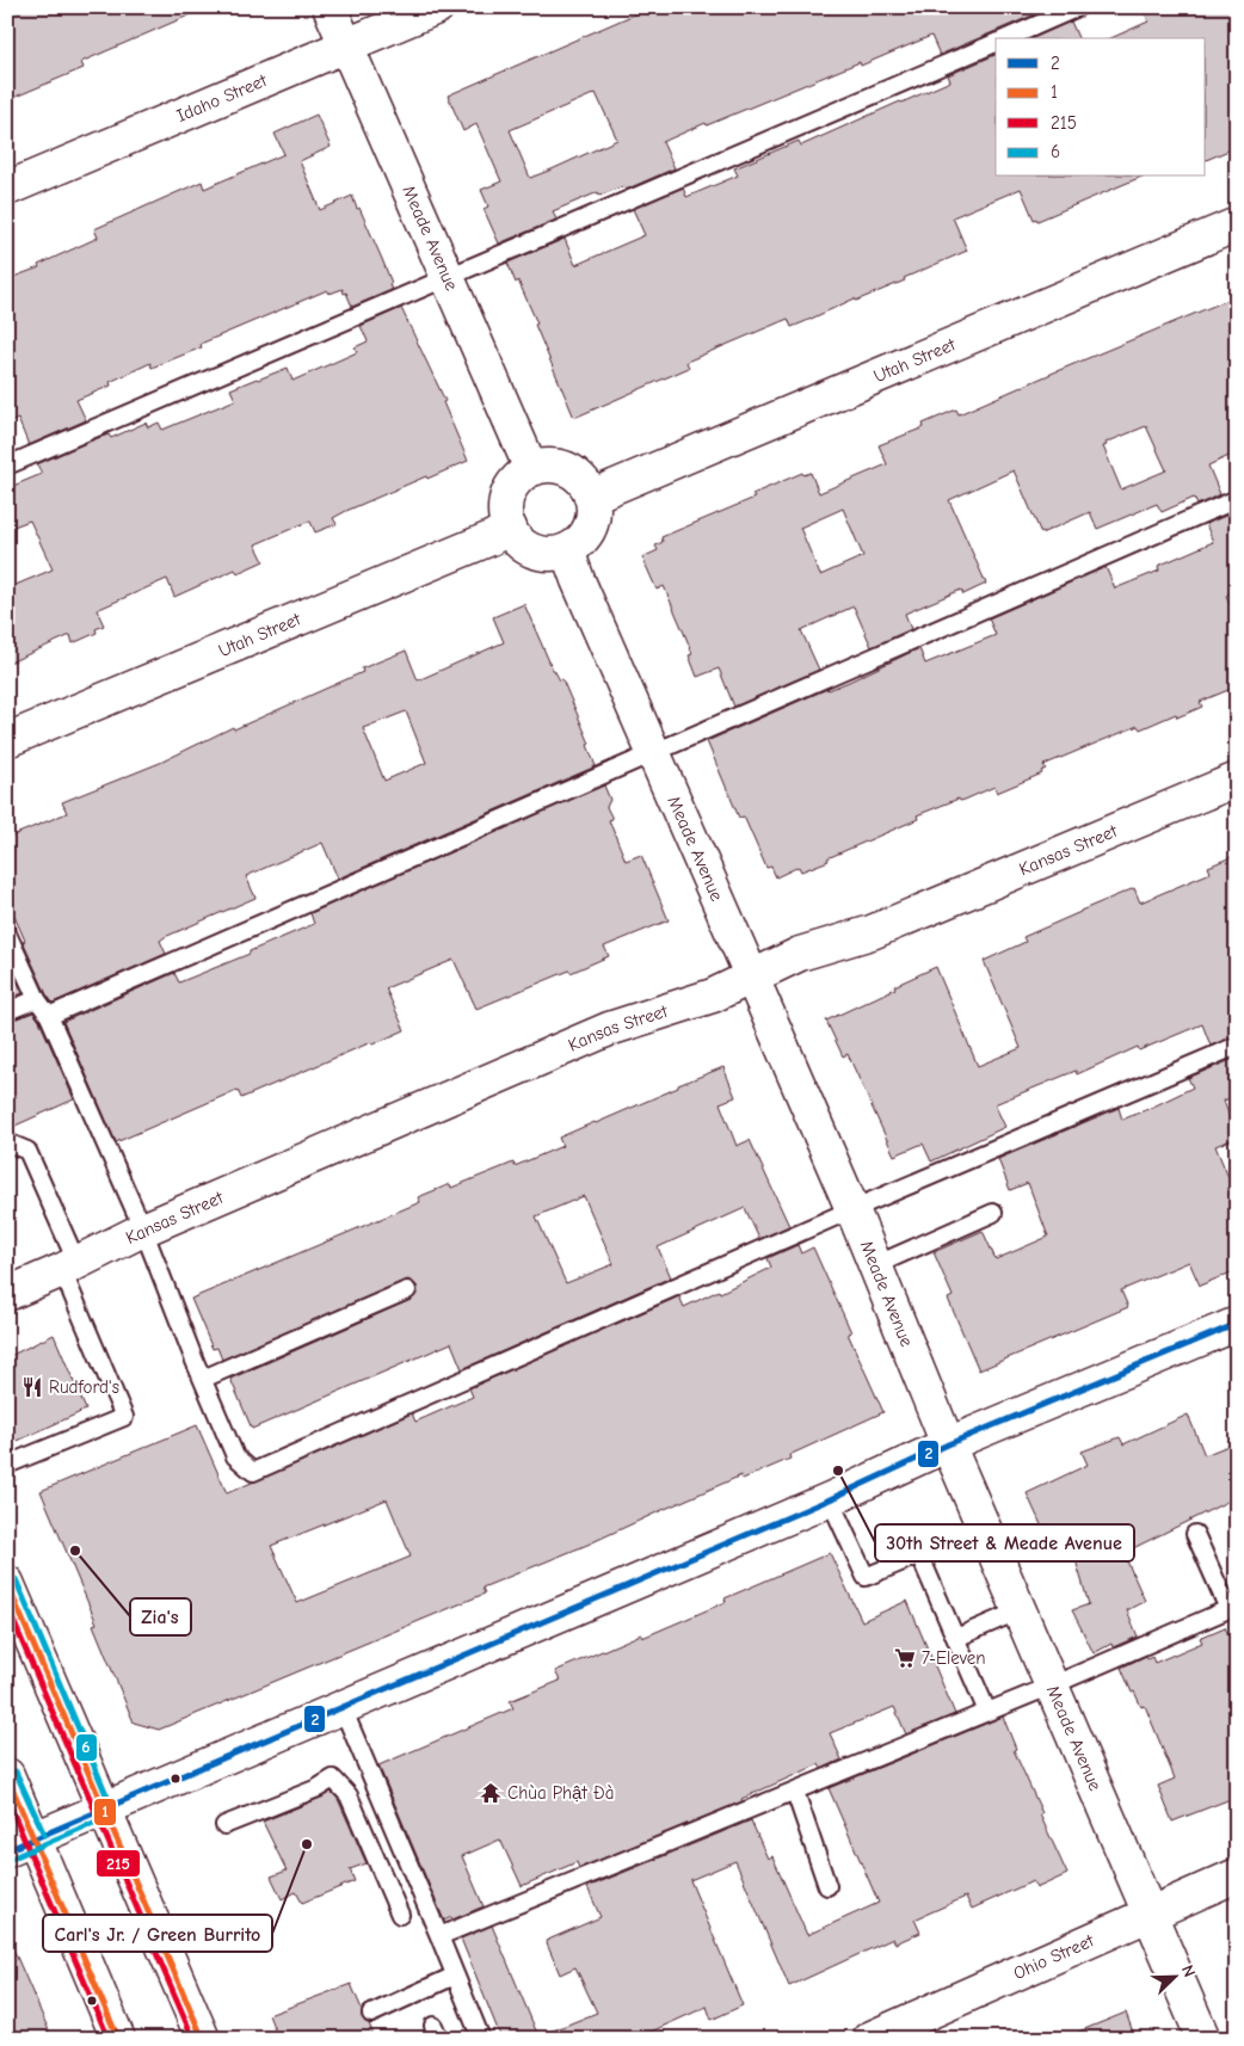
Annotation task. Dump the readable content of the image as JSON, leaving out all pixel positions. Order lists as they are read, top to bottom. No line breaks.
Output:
{"streets":{"main road":["Idaho Street","Meade Avenue","Utah Street","Kansas Street","Ohio Street"]},"crossings":[["Idaho Street","Meade Avenue"],["Meade Avenue","Utah Street"],["Meade Avenue","Kansas Street"],["Meade Avenue","Ohio Street"]],"places":{"restaurant":["Rudford's"],"other":["30th Street & Meade Avenue","Zia's","Carl's Jr. / Green Burrito"],"supermarket":["7-Eleven"],"temple":["Chùa Phật Đà"]},"lines":["transit line 2","transit line 6","transit line 1","transit line 215"],"legend":["2","1","215","6"],"north":"top right"}
